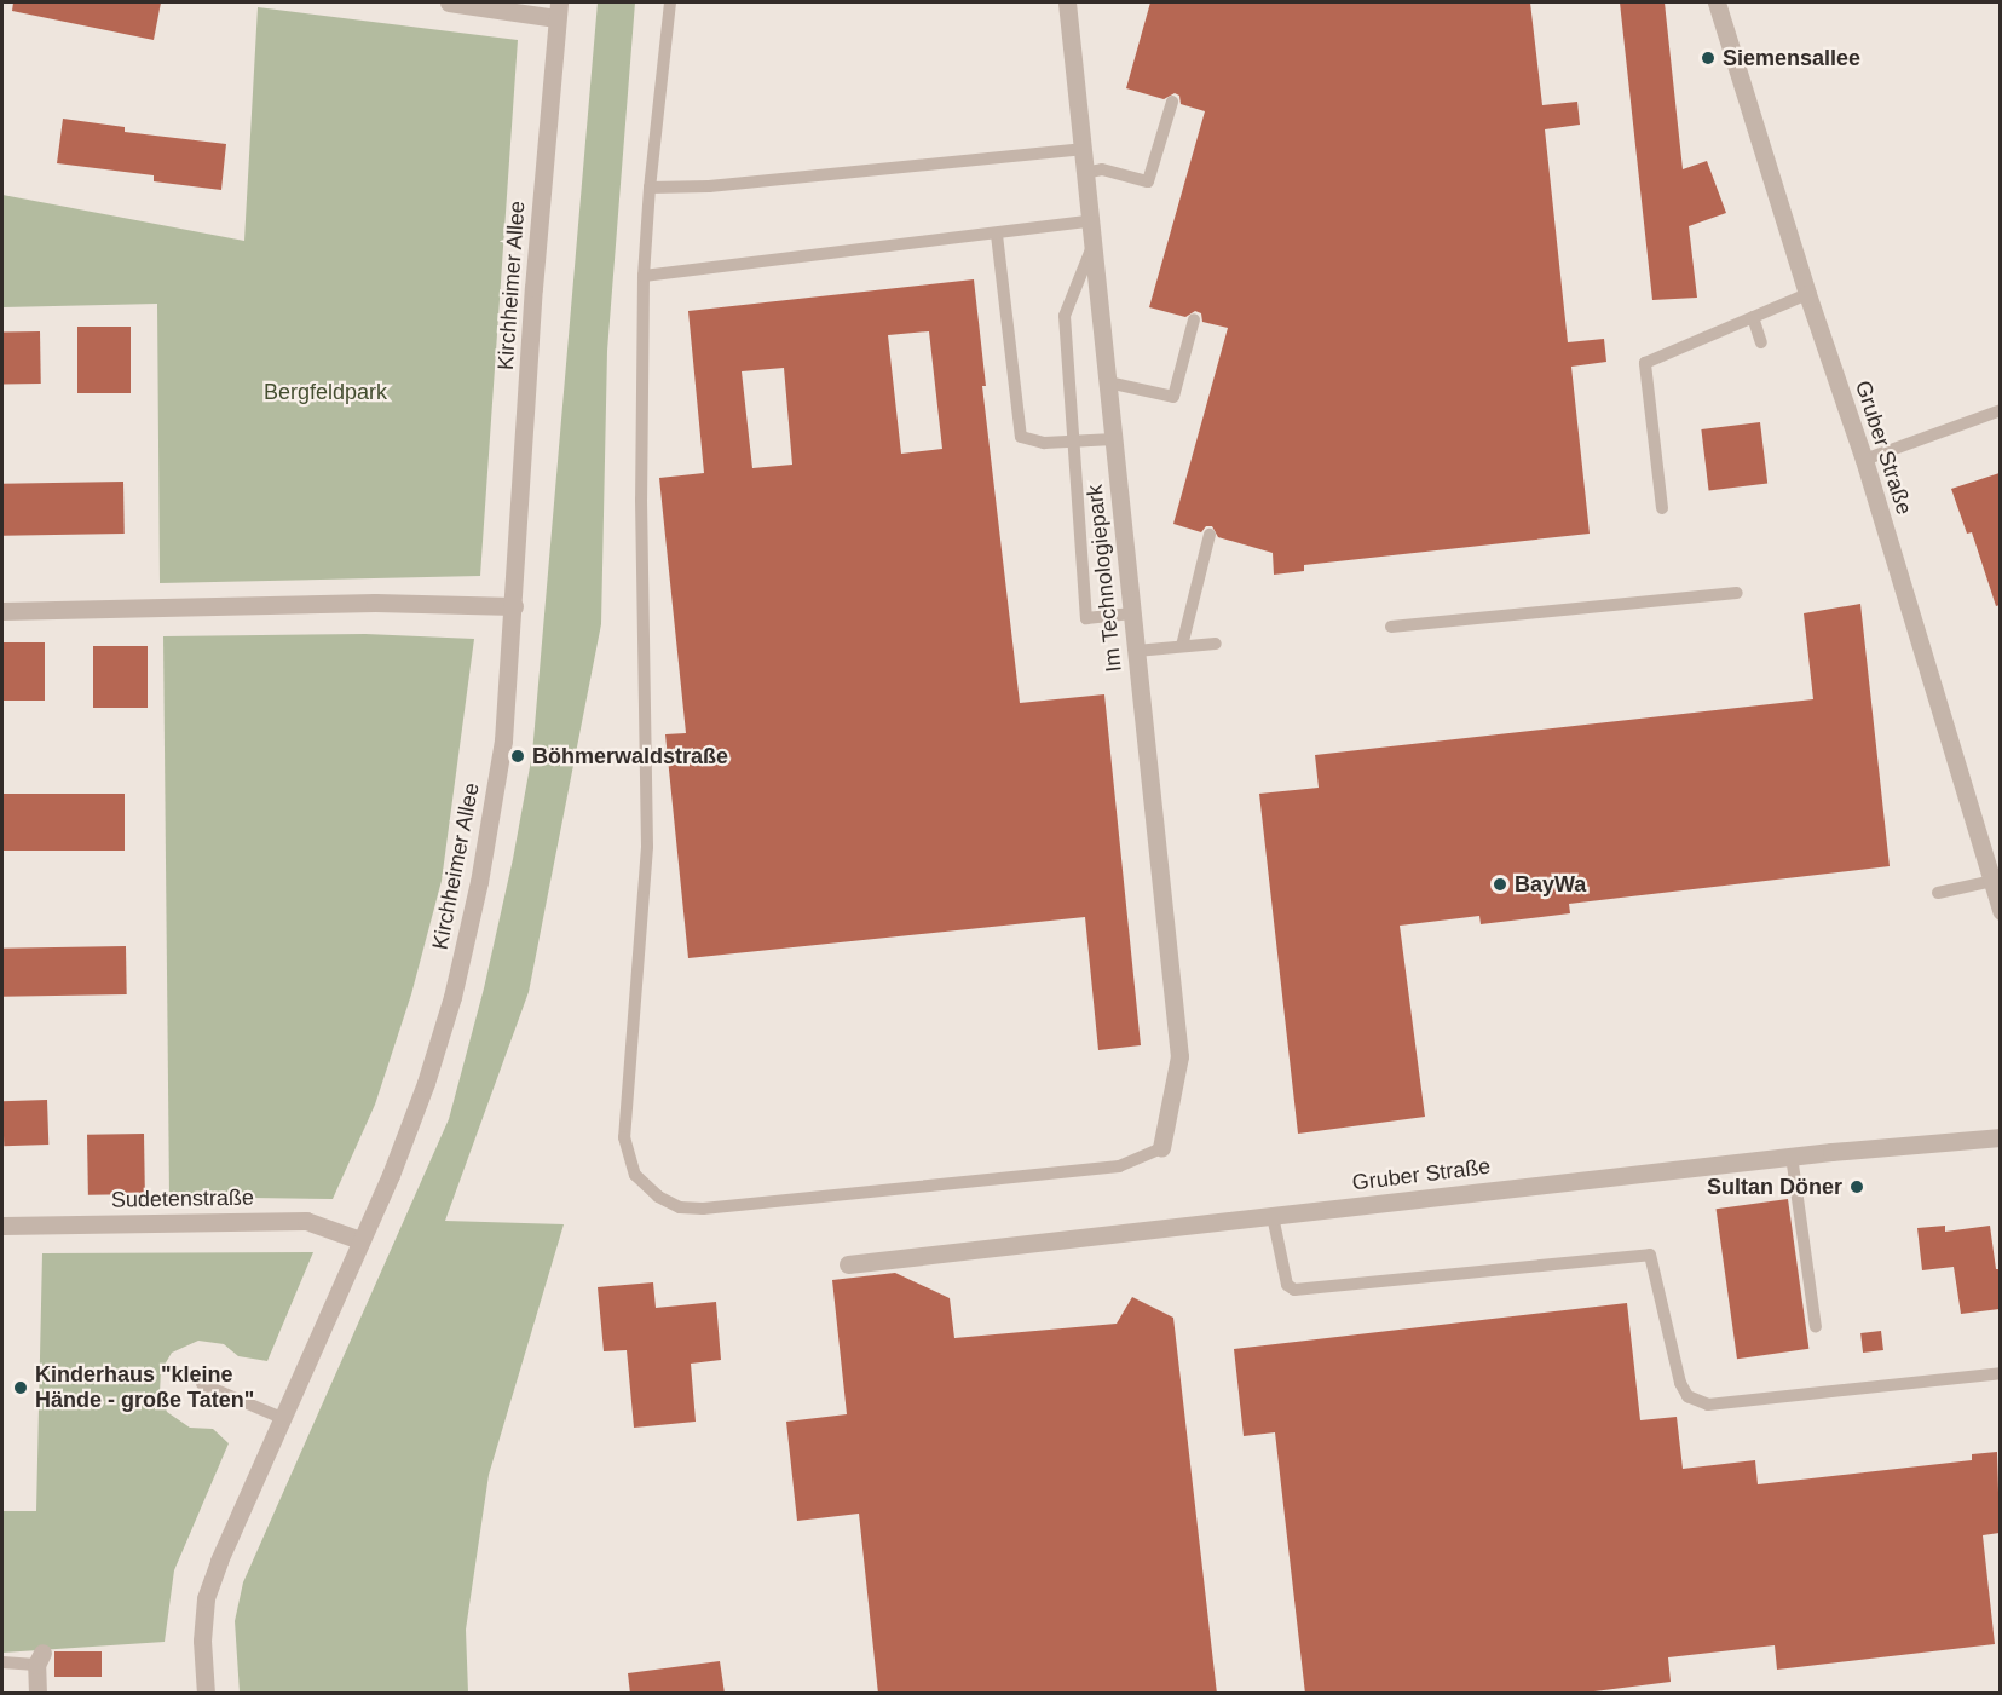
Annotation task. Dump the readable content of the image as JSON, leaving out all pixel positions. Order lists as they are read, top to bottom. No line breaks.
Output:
{"streets":{"street":["Kirchheimer Allee","Gruber Straße","Im Technologiepark","Sudetenstraße"]},"crossings":[["Kirchheimer Allee","Sudetenstraße"]],"parks":["Bergfeldpark"],"places":["Siemensallee","Böhmerwaldstraße","BayWa","Sultan Döner","Kinderhaus \"kleine Hände - große Taten\""]}
